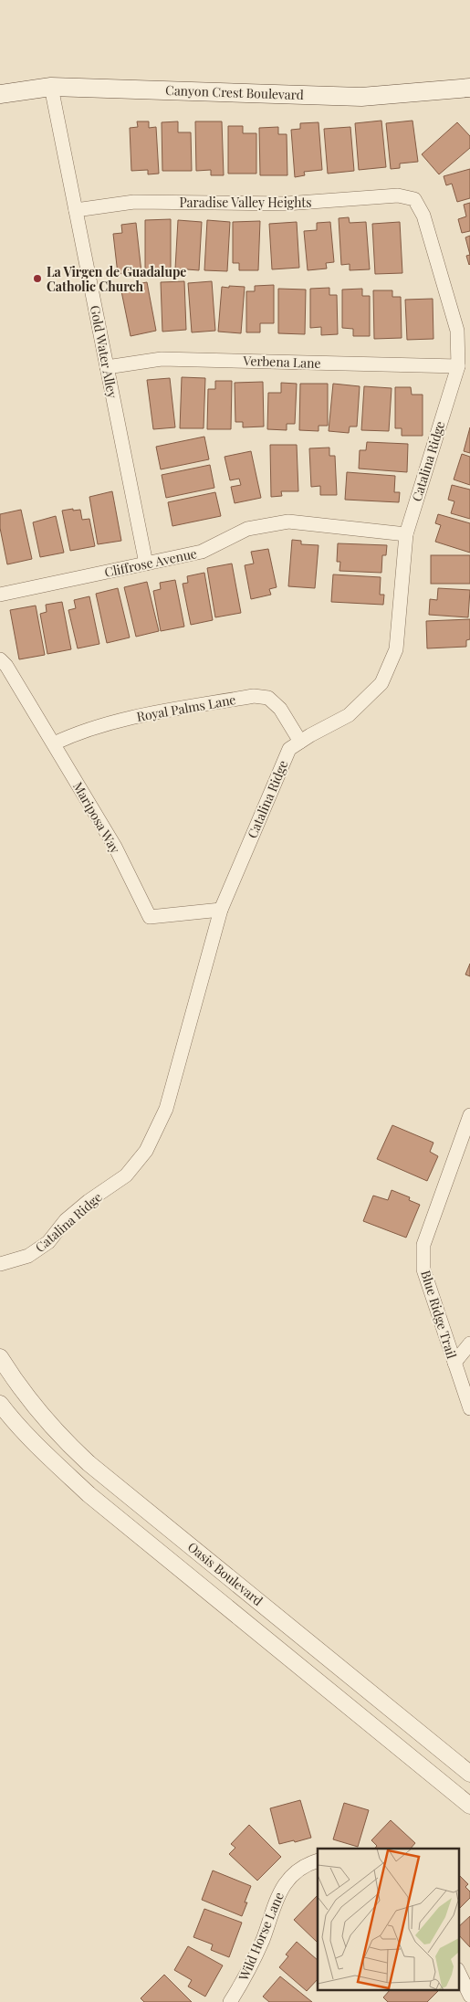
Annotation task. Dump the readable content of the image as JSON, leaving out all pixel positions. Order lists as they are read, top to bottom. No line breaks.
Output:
{"streets":{"main road":["Canyon Crest Boulevard"],"street":["Paradise Valley Heights","Gold Water Alley","Verbena Lane","Catalina Ridge","Cliffrose Avenue","Royal Palms Lane","Mariposa Way","Blue Ridge Trail","Oasis Boulevard","Wild Horse Lane"]},"crossings":[["Canyon Crest Boulevard","Gold Water Alley"],["Paradise Valley Heights","Gold Water Alley"],["Paradise Valley Heights","Catalina Ridge"],["Gold Water Alley","Verbena Lane"],["Gold Water Alley","Cliffrose Avenue"],["Verbena Lane","Catalina Ridge"],["Catalina Ridge","Cliffrose Avenue"],["Catalina Ridge","Royal Palms Lane"],["Catalina Ridge","Mariposa Way"],["Royal Palms Lane","Mariposa Way"]],"places":["La Virgen de Guadalupe Catholic Church"]}
